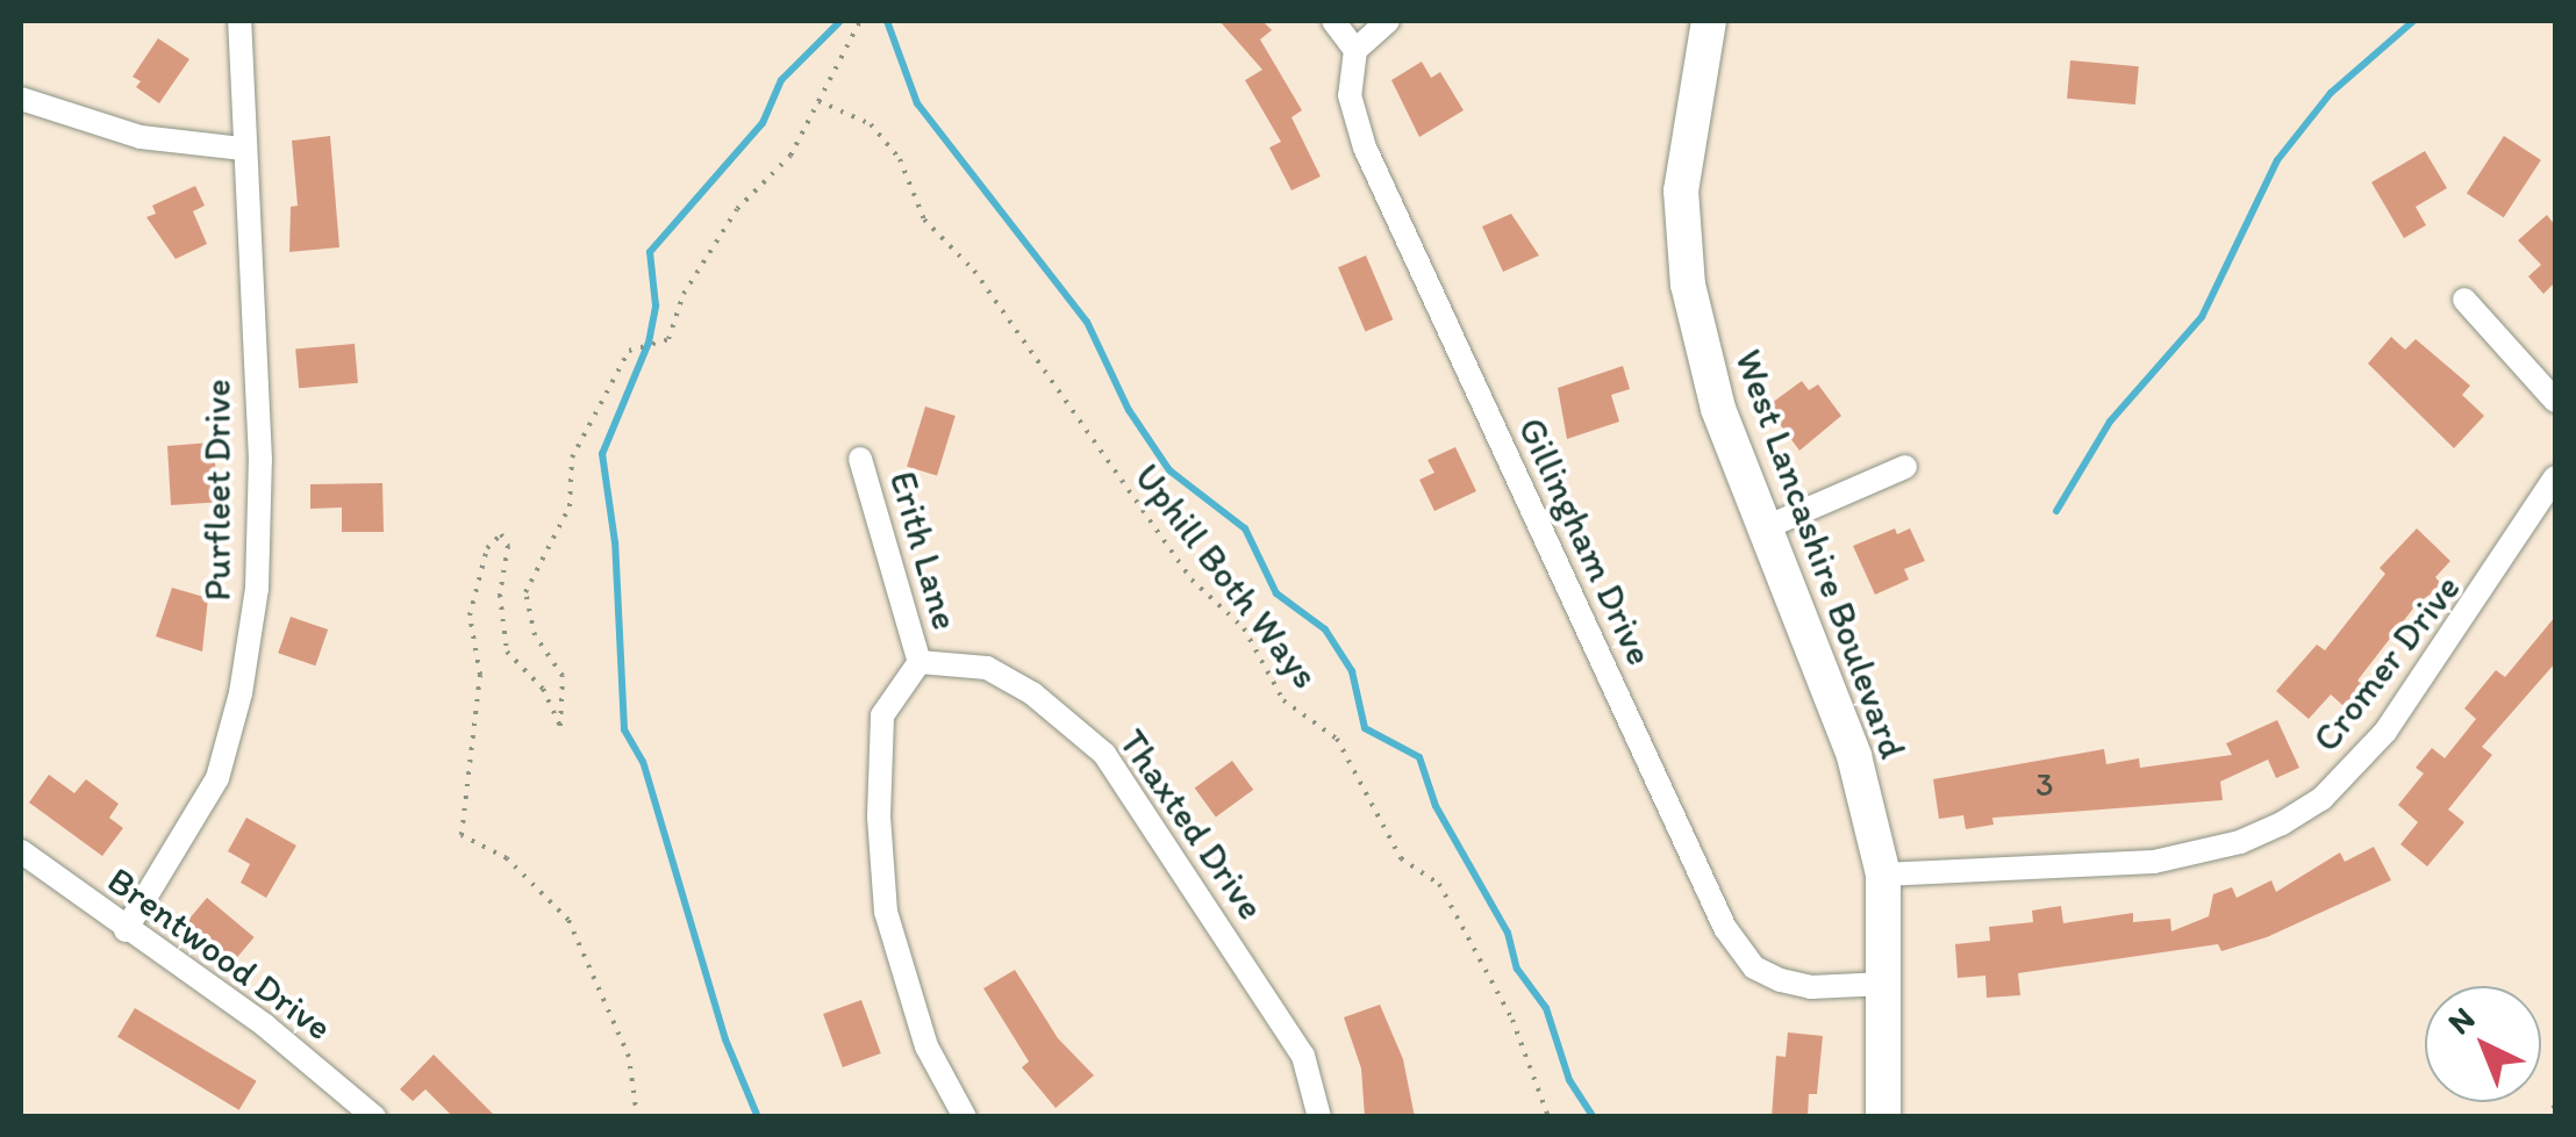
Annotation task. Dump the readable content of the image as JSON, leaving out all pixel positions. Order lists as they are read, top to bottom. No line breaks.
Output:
{"streets":{"main road":["West Lancashire Boulevard"],"street":["Purfleet Drive","Gillingham Drive","Erith Lane","Cromer Drive","Thaxted Drive","Brentwood Drive"],"path":["Uphill Both Ways"]},"crossings":[["Purfleet Drive","Brentwood Drive"],["Gillingham Drive","West Lancashire Boulevard"],["Erith Lane","Thaxted Drive"],["West Lancashire Boulevard","Cromer Drive"]],"house_numbers":["3"],"north":"top left"}
